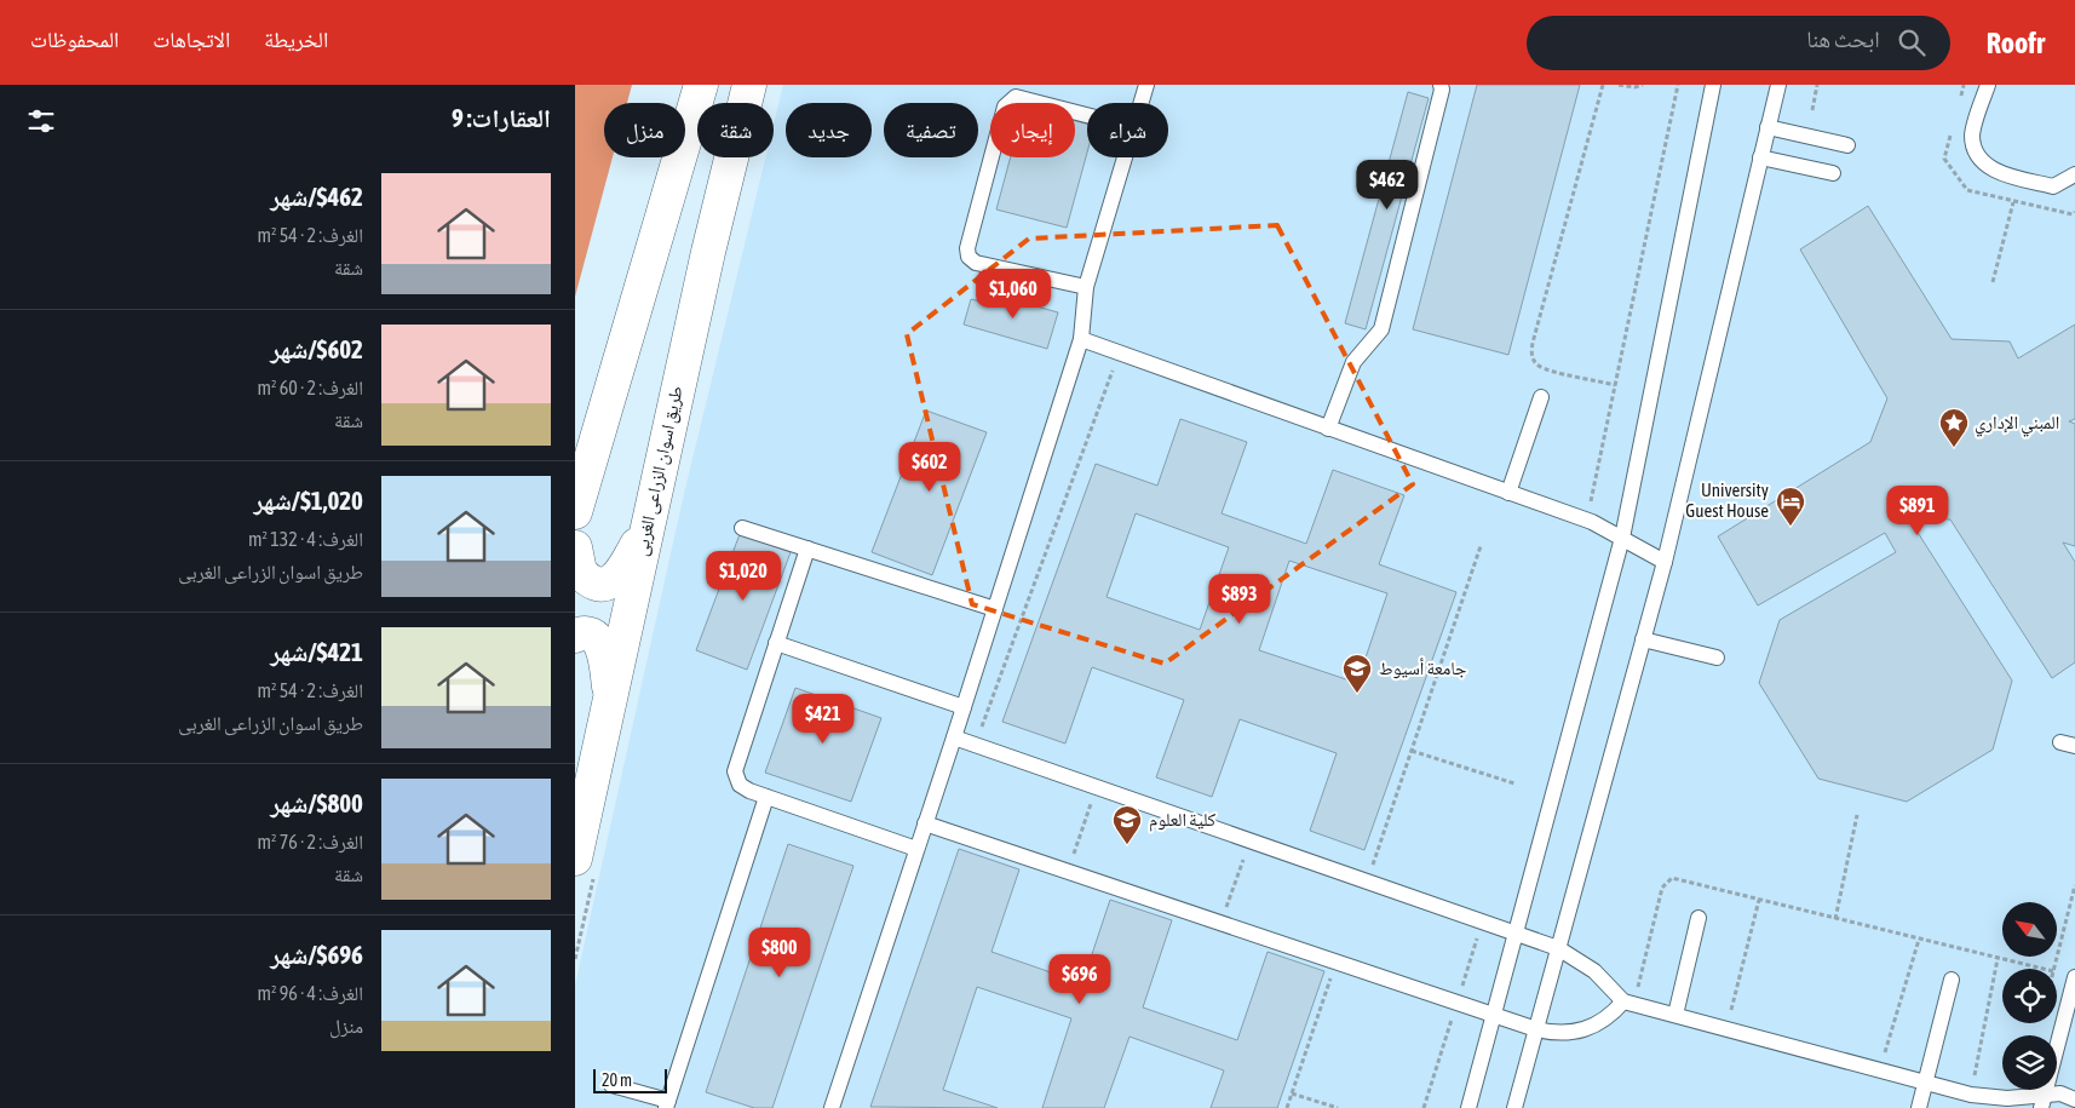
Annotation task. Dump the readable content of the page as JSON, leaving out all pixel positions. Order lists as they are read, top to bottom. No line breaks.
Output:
{"streets":{"main road":["طريق اسوان الزراعى الغربى"]},"places":{"place":["المبني الإداري"],"hotel":["University Guest House"],"school or university":["جامعة أسيوط","كلية العلوم"]},"scale_bar":"20 m","north":"top left","page":{"header":"Roofr","search":"ابحث هنا","nav":["الخريطة","الاتجاهات","المحفوظات"],"heading":"العقارات: 9","chip":["شراء","إيجار","تصفية","جديد","شقة","منزل"],"list":[{"name":"$462/شهر","note":"الغرف: 2 · 54 m² · شقة"},{"name":"$602/شهر","note":"الغرف: 2 · 60 m² · شقة"},{"name":"$1,020/شهر","note":"الغرف: 4 · 132 m² · طريق اسوان الزراعى الغربى"},{"name":"$421/شهر","note":"الغرف: 2 · 54 m² · طريق اسوان الزراعى الغربى"},{"name":"$800/شهر","note":"الغرف: 2 · 76 m² · شقة"},{"name":"$696/شهر","note":"الغرف: 4 · 96 m² · منزل"}],"price":["$462","$1,060","$602","$891","$1,020","$893","$421","$800","$696"],"scale":"20 m"}}
